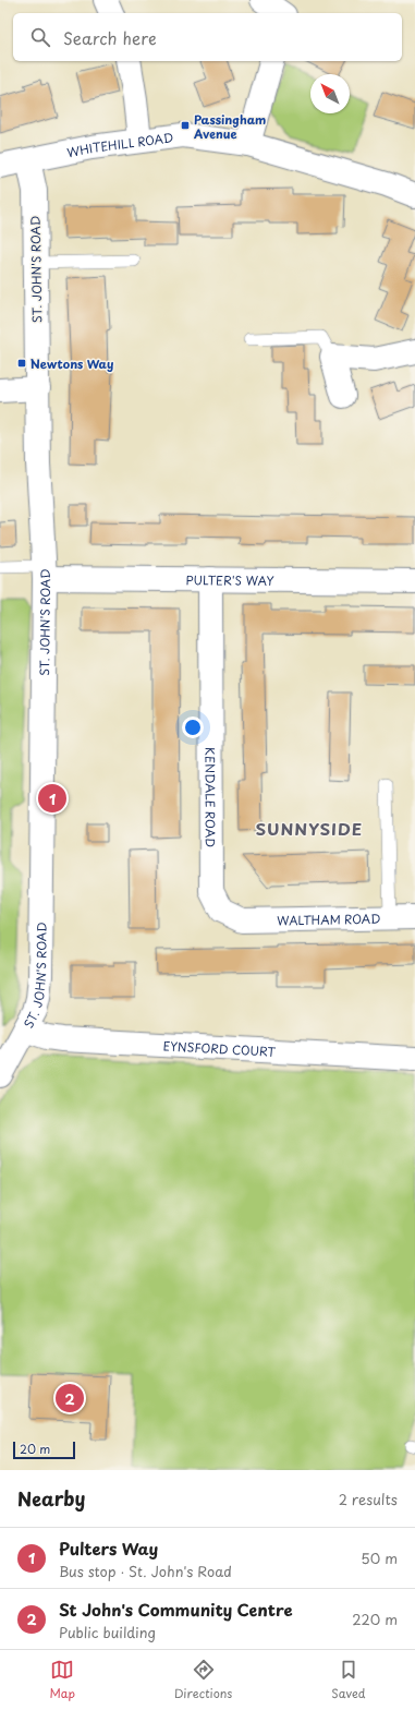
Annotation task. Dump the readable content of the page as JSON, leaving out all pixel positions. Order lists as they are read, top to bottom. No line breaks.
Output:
{"streets":{"street":["WHITEHILL ROAD","ST. JOHN'S ROAD","PULTER'S WAY","KENDALE ROAD","WALTHAM ROAD","EYNSFORD COURT"]},"crossings":[["WHITEHILL ROAD","ST. JOHN'S ROAD"],["ST. JOHN'S ROAD","PULTER'S WAY"],["ST. JOHN'S ROAD","EYNSFORD COURT"],["PULTER'S WAY","KENDALE ROAD"],["KENDALE ROAD","WALTHAM ROAD"]],"districts":["SUNNYSIDE"],"places":{"transit":["Passingham Avenue","Newtons Way"]},"scale_bar":"20 m","north":"top left","page":{"search":"Search here","pins":["1","2"],"scale":"20 m","heading":["Nearby","2 results"],"list":[{"mark":"1","name":"Pulters Way","note":"Bus stop · St. John's Road","value":"50 m"},{"mark":"2","name":"St John's Community Centre","note":"Public building","value":"220 m"}],"nav":["Map","Directions","Saved"]}}
